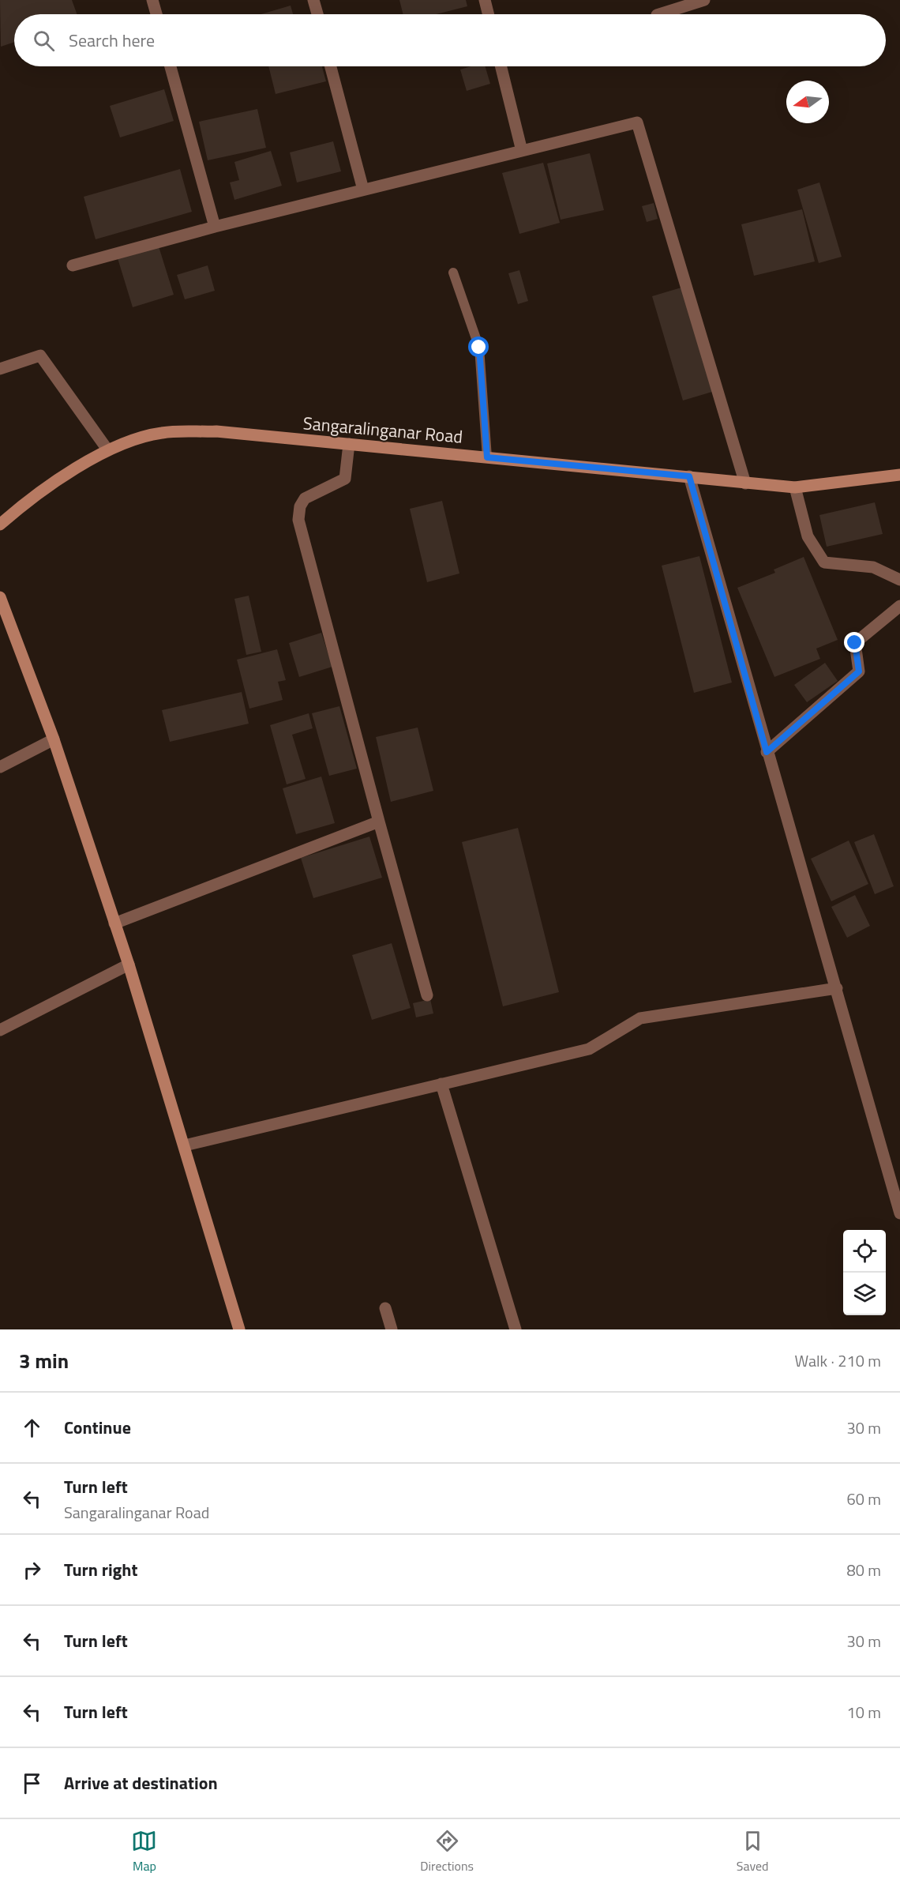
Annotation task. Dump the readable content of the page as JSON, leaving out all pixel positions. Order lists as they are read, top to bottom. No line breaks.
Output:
{"streets":{"main road":["Sangaralinganar Road"]},"north":"left","page":{"search":"Search here","heading":["3 min","Walk · 210 m"],"list":[["Continue","30 m"],["Turn left","Sangaralinganar Road","60 m"],["Turn right","80 m"],["Turn left","30 m"],["Turn left","10 m"],"Arrive at destination"],"nav":["Map","Directions","Saved"]}}
